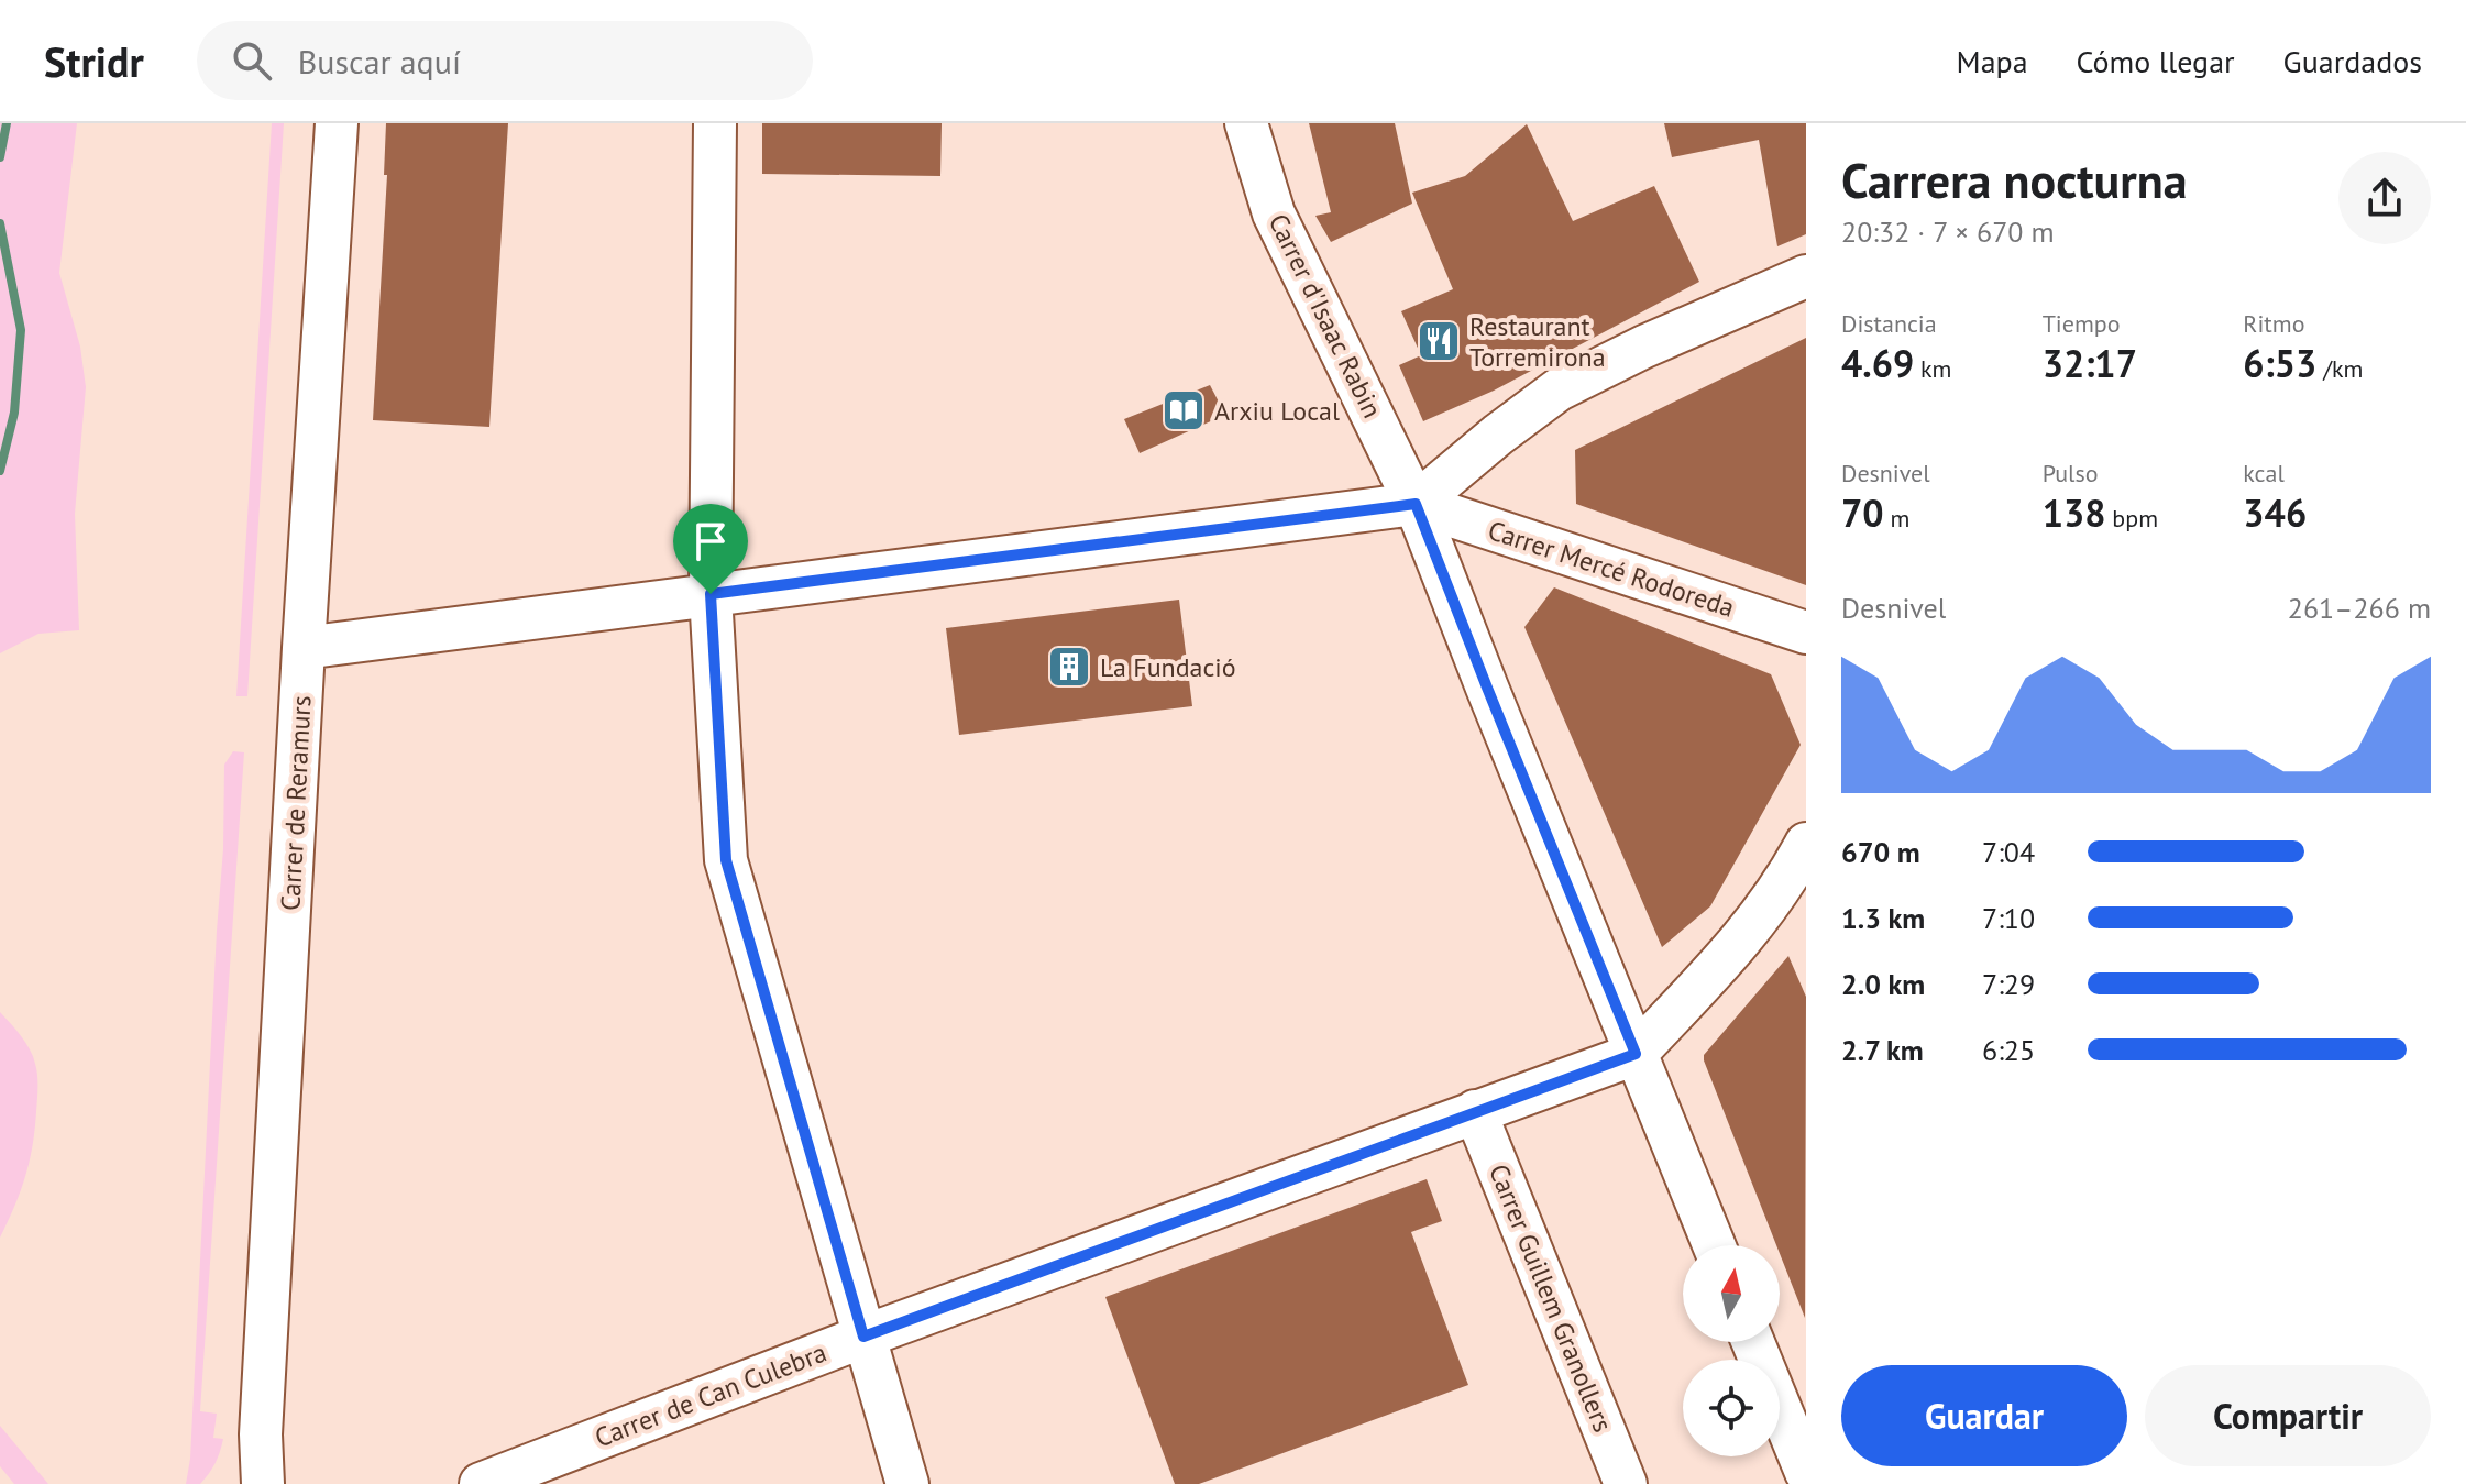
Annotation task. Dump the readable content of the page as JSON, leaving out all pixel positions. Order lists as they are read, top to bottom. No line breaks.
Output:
{"streets":{"street":["Carrer d'Isaac Rabin","Carrer Mercé Rodoreda","Carrer de Reramurs","Carrer Guillem Granollers","Carrer de Can Culebra"]},"crossings":[["Carrer d'Isaac Rabin","Carrer Mercé Rodoreda"],["Carrer d'Isaac Rabin","Carrer de Can Culebra"],["Carrer Guillem Granollers","Carrer de Can Culebra"]],"places":{"restaurant":["Restaurant Torremirona"],"library":["Arxiu Local"],"building":["La Fundació"]},"north":"top","page":{"header":"Stridr","search":"Buscar aquí","nav":["Mapa","Cómo llegar","Guardados"],"heading":["Carrera nocturna","20:32 · 7 × 670 m"],"stats":[["Distancia","4.69 km"],["Tiempo","32:17"],["Ritmo","6:53 /km"],["Desnivel","70 m"],["Pulso","138 bpm"],["kcal","346"]],"chart":["Desnivel","261–266 m"],"list":[{"name":"670 m","note":"7:04"},{"name":"1.3 km","note":"7:10"},{"name":"2.0 km","note":"7:29"},{"name":"2.7 km","note":"6:25"}],"buttons":["Guardar","Compartir"]}}
